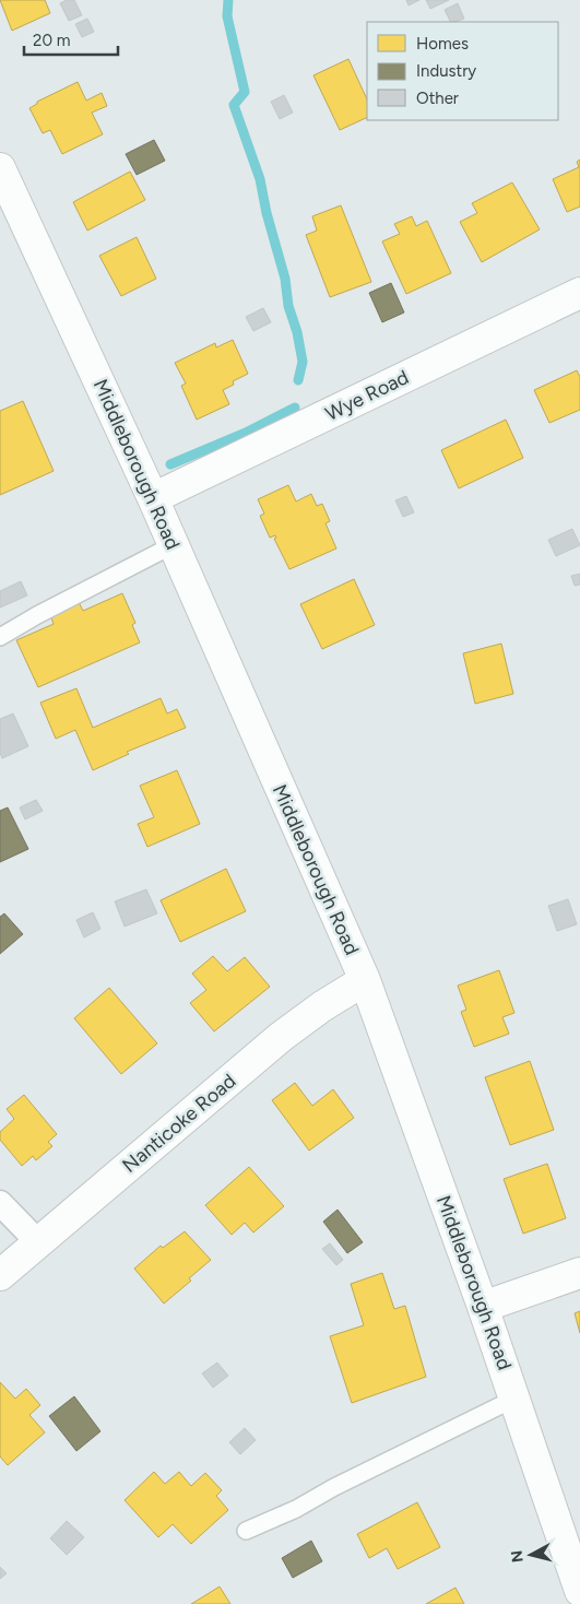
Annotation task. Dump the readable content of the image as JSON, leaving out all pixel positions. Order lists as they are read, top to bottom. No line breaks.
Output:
{"streets":{"street":["Wye Road","Middleborough Road","Nanticoke Road"]},"crossings":[["Wye Road","Middleborough Road"],["Middleborough Road","Nanticoke Road"]],"legend":["Homes","Industry","Other"],"scale_bar":"20 m","north":"left"}
